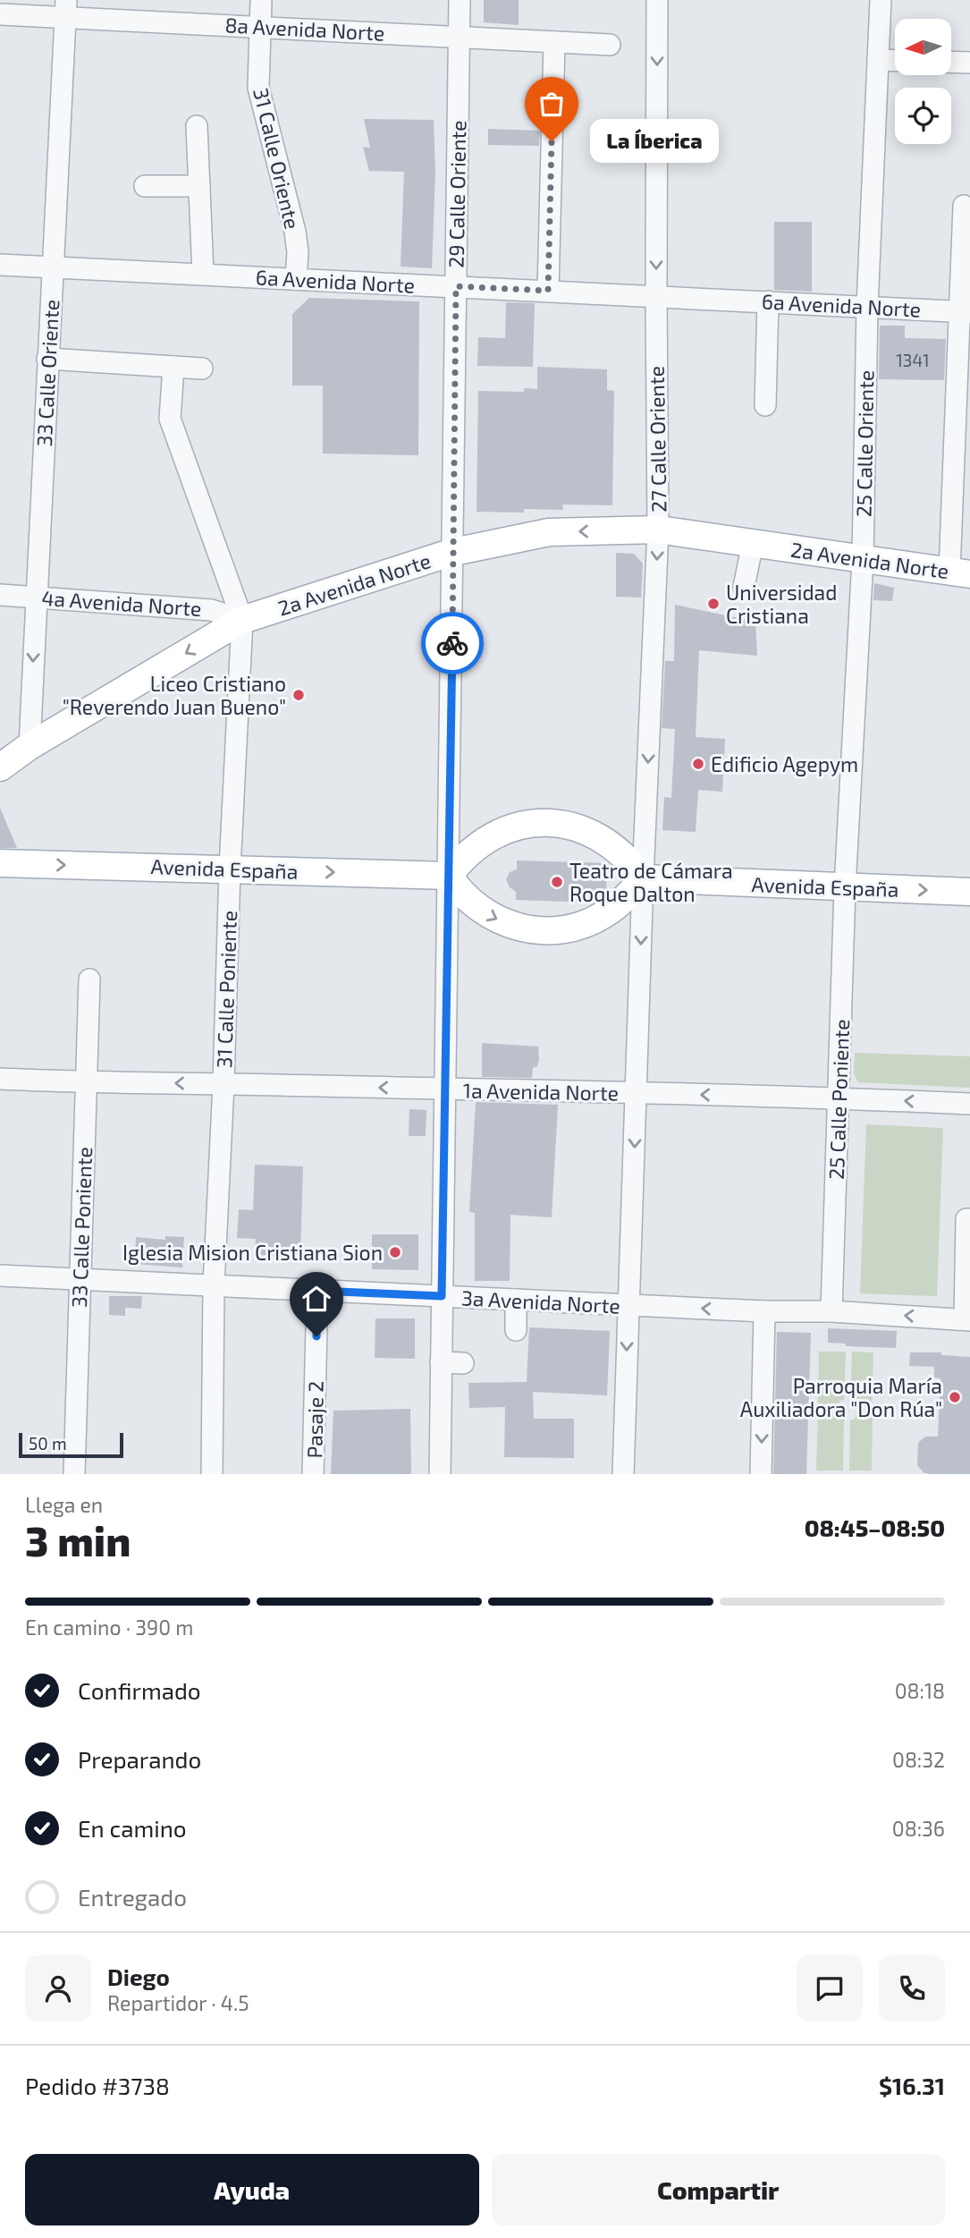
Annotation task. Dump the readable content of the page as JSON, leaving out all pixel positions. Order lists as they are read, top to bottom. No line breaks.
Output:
{"streets":{"main road":["2a Avenida Norte","Avenida España"],"street":["8a Avenida Norte","31 Calle Oriente","29 Calle Oriente","6a Avenida Norte","33 Calle Oriente","27 Calle Oriente","25 Calle Oriente","4a Avenida Norte","31 Calle Poniente","1a Avenida Norte","25 Calle Poniente","33 Calle Poniente","3a Avenida Norte","Pasaje 2"]},"crossings":[["8a Avenida Norte","31 Calle Oriente"],["8a Avenida Norte","29 Calle Oriente"],["8a Avenida Norte","33 Calle Oriente"],["31 Calle Oriente","6a Avenida Norte"],["29 Calle Oriente","6a Avenida Norte"],["29 Calle Oriente","2a Avenida Norte"],["29 Calle Oriente","Avenida España"],["29 Calle Oriente","1a Avenida Norte"],["29 Calle Oriente","3a Avenida Norte"],["6a Avenida Norte","33 Calle Oriente"],["6a Avenida Norte","27 Calle Oriente"],["6a Avenida Norte","25 Calle Oriente"],["33 Calle Oriente","2a Avenida Norte"],["33 Calle Oriente","4a Avenida Norte"],["27 Calle Oriente","2a Avenida Norte"],["27 Calle Oriente","Avenida España"],["27 Calle Oriente","1a Avenida Norte"],["27 Calle Oriente","3a Avenida Norte"],["25 Calle Oriente","2a Avenida Norte"],["25 Calle Oriente","Avenida España"],["25 Calle Oriente","25 Calle Poniente"],["2a Avenida Norte","4a Avenida Norte"],["2a Avenida Norte","31 Calle Poniente"],["4a Avenida Norte","31 Calle Poniente"],["Avenida España","31 Calle Poniente"],["Avenida España","25 Calle Poniente"],["31 Calle Poniente","1a Avenida Norte"],["31 Calle Poniente","3a Avenida Norte"],["1a Avenida Norte","25 Calle Poniente"],["1a Avenida Norte","33 Calle Poniente"],["25 Calle Poniente","3a Avenida Norte"],["33 Calle Poniente","3a Avenida Norte"],["3a Avenida Norte","Pasaje 2"]],"one_way":["2a Avenida Norte","Avenida España","1a Avenida Norte"],"places":["La Íberica","Universidad Cristiana","Liceo Cristiano \"Reverendo Juan Bueno\"","Edificio Agepym","Teatro de Cámara Roque Dalton","Iglesia Mision Cristiana Sion","Parroquia María Auxiliadora \"Don Rúa\""],"house_numbers":["1341"],"scale_bar":"50 m","north":"left","page":{"bubble":"La Íberica","scale":"50 m","heading":["3 min","Llega en","08:45–08:50"],"panel":["Diego","Repartidor · 4.5","Pedido #3738","$16.31"],"bar":"En camino · 390 m","list":[["Confirmado","08:18"],["Preparando","08:32"],["En camino","08:36"],"Entregado"],"buttons":["Ayuda","Compartir"]}}
